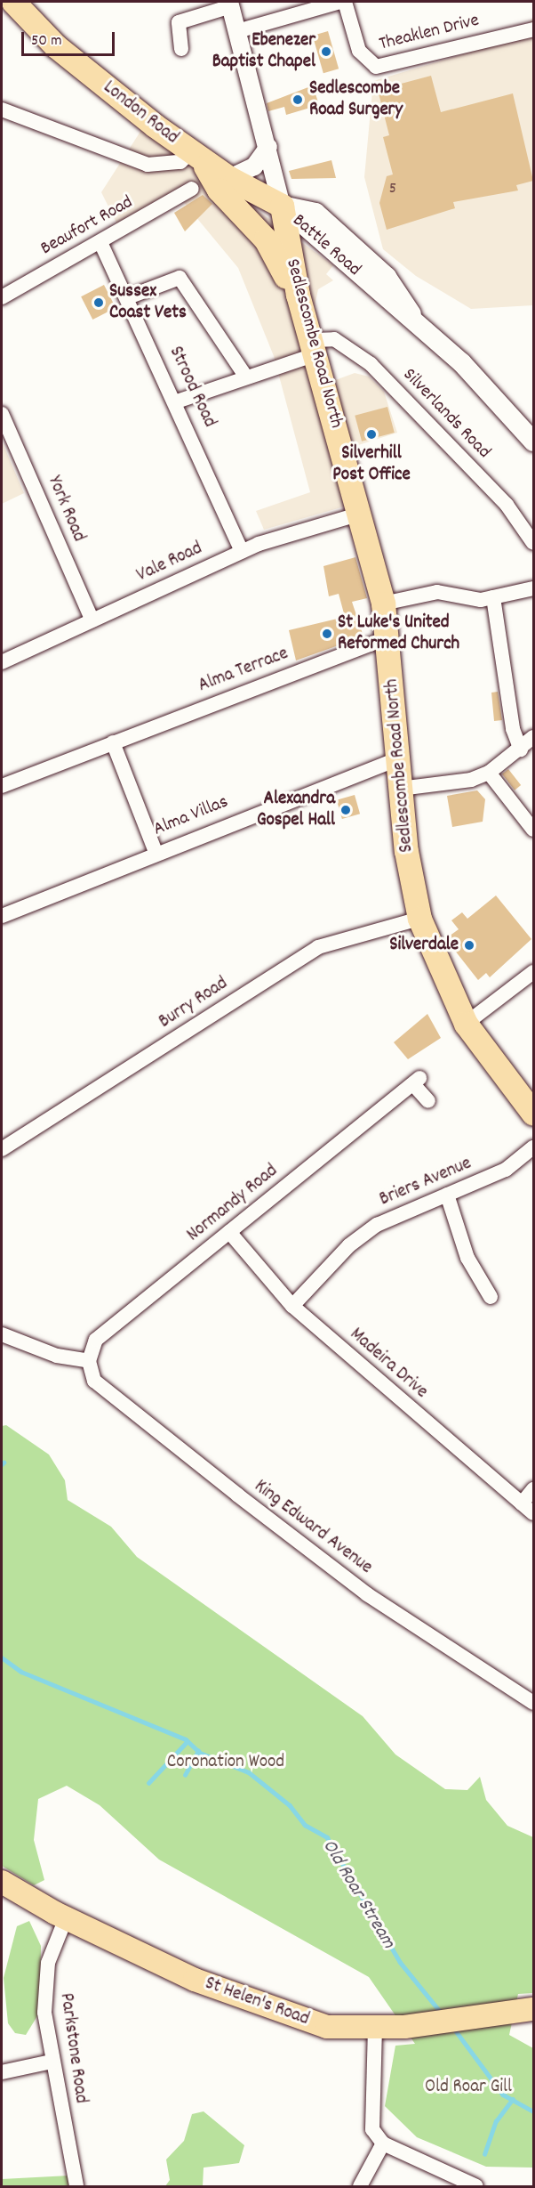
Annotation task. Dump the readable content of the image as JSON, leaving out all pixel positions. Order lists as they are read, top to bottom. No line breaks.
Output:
{"streets":{"highway":["London Road","Sedlescombe Road North"],"main road":["Battle Road","St Helen's Road"],"street":["Theaklen Drive","Beaufort Road","Strood Road","Silverlands Road","York Road","Vale Road","Alma Terrace","Alma Villas","Burry Road","Briers Avenue","Normandy Road","Madeira Drive","King Edward Avenue","Parkstone Road"]},"crossings":[["London Road","Battle Road"],["London Road","Sedlescombe Road North"],["Beaufort Road","Strood Road"],["Battle Road","Sedlescombe Road North"],["Sedlescombe Road North","Silverlands Road"],["Sedlescombe Road North","Vale Road"],["Sedlescombe Road North","Alma Terrace"],["Sedlescombe Road North","Alma Villas"],["Sedlescombe Road North","Burry Road"],["Strood Road","Vale Road"],["York Road","Vale Road"],["Briers Avenue","Madeira Drive"],["Normandy Road","Madeira Drive"],["Normandy Road","King Edward Avenue"],["St Helen's Road","Parkstone Road"]],"water":["Old Roar Stream"],"parks":["Coronation Wood","Old Roar Gill"],"places":["Ebenezer Baptist Chapel","Sedlescombe Road Surgery","Sussex Coast Vets","Silverhill Post Office","St Luke's United Reformed Church","Alexandra Gospel Hall","Silverdale"],"house_numbers":["5"],"scale_bar":"50 m"}
